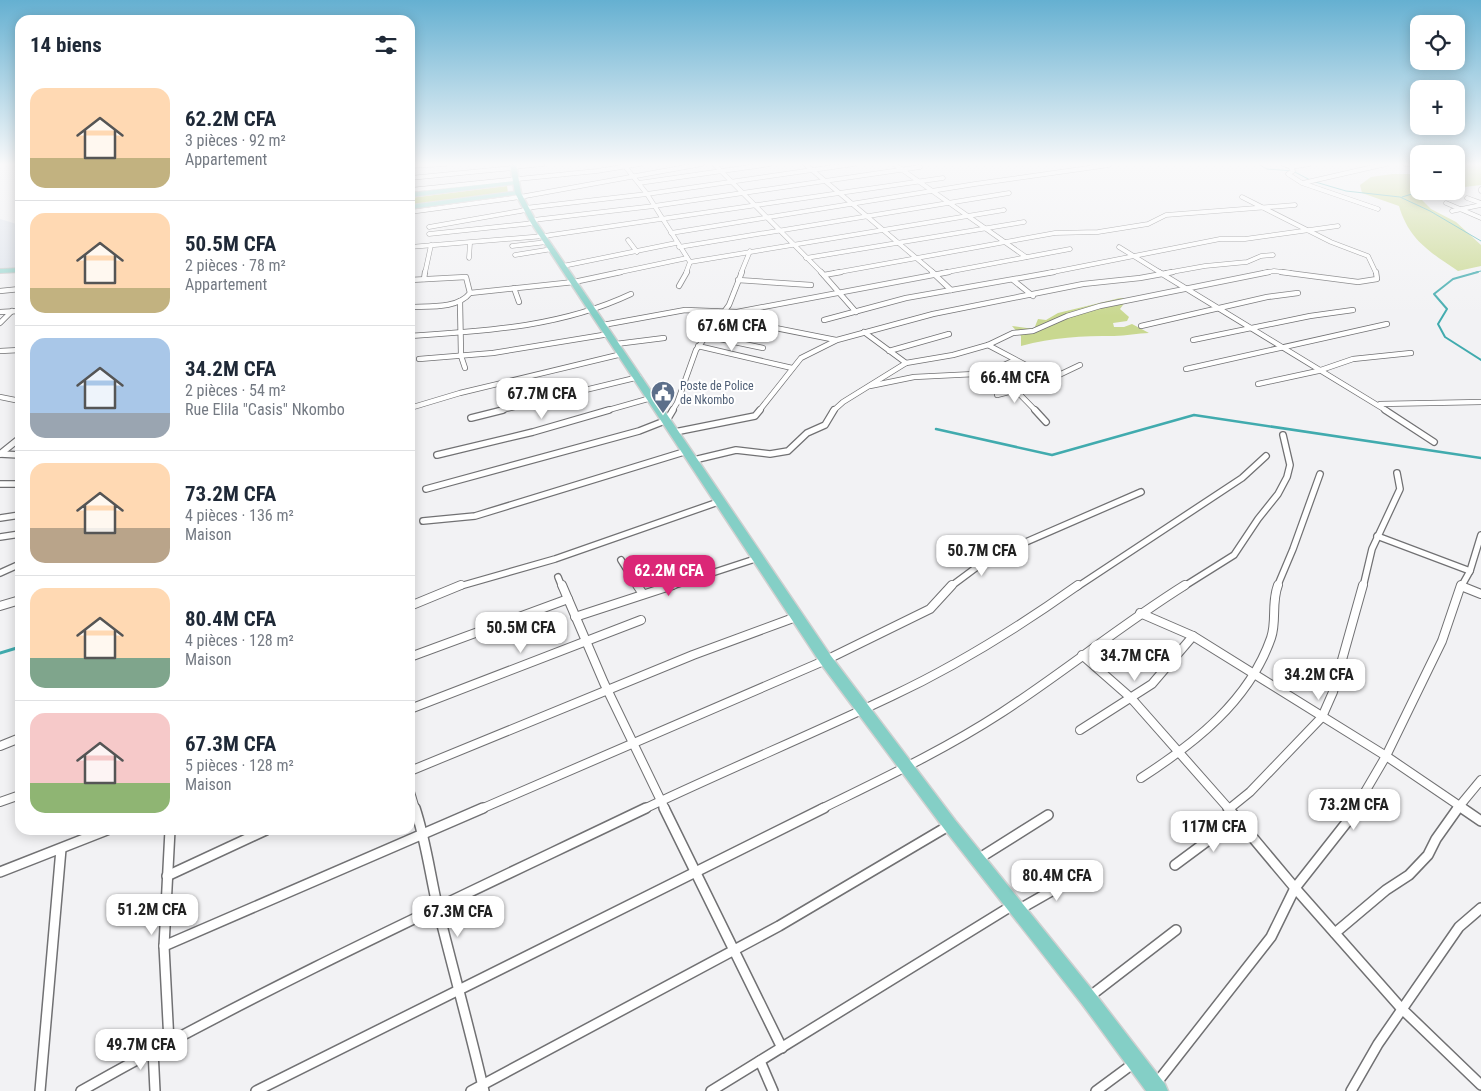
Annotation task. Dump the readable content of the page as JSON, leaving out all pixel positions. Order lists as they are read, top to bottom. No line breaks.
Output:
{"places":{"public building":["Poste de Police de Nkombo"]},"page":{"map_buttons":["+","−"],"heading":"14 biens","list":[{"name":"62.2M CFA","note":"3 pièces · 92 m² · Appartement"},{"name":"50.5M CFA","note":"2 pièces · 78 m² · Appartement"},{"name":"34.2M CFA","note":"2 pièces · 54 m² · Rue Elila \"Casis\" Nkombo"},{"name":"73.2M CFA","note":"4 pièces · 136 m² · Maison"},{"name":"80.4M CFA","note":"4 pièces · 128 m² · Maison"},{"name":"67.3M CFA","note":"5 pièces · 128 m² · Maison"}],"price":["67.6M CFA","66.4M CFA","67.7M CFA","50.7M CFA","62.2M CFA","50.5M CFA","34.7M CFA","34.2M CFA","73.2M CFA","117M CFA","80.4M CFA","51.2M CFA","67.3M CFA","49.7M CFA"]}}
